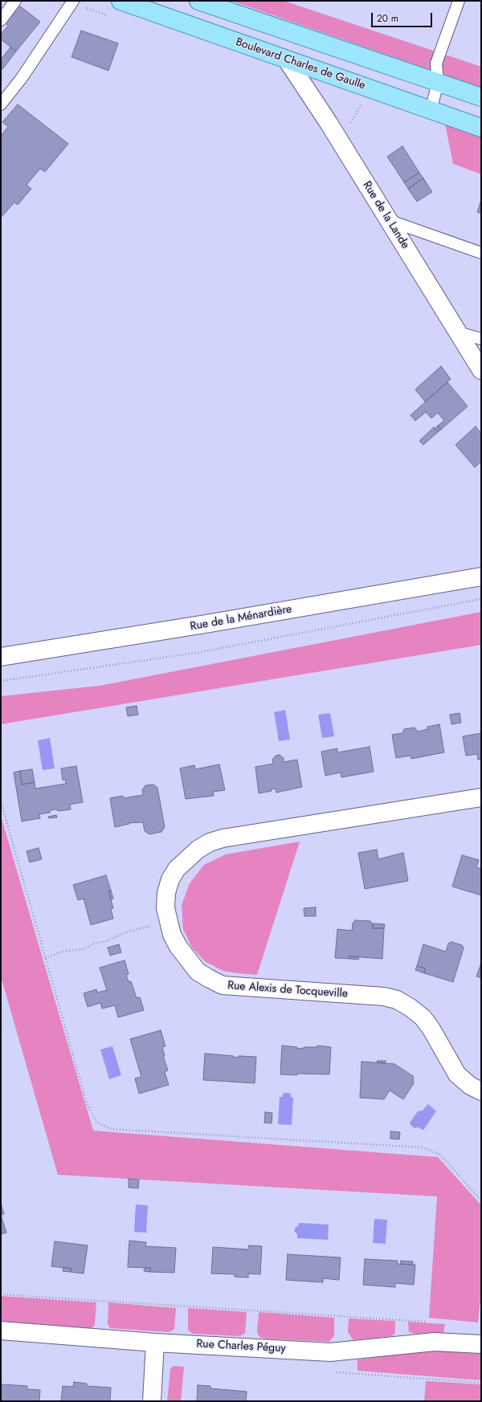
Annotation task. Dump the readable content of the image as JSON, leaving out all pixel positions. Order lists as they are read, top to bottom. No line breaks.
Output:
{"streets":{"main road":["Boulevard Charles de Gaulle"],"street":["Rue de la Lande","Rue de la Ménardière","Rue Alexis de Tocqueville","Rue Charles Péguy"]},"crossings":[["Boulevard Charles de Gaulle","Rue de la Lande"]],"scale_bar":"20 m"}
